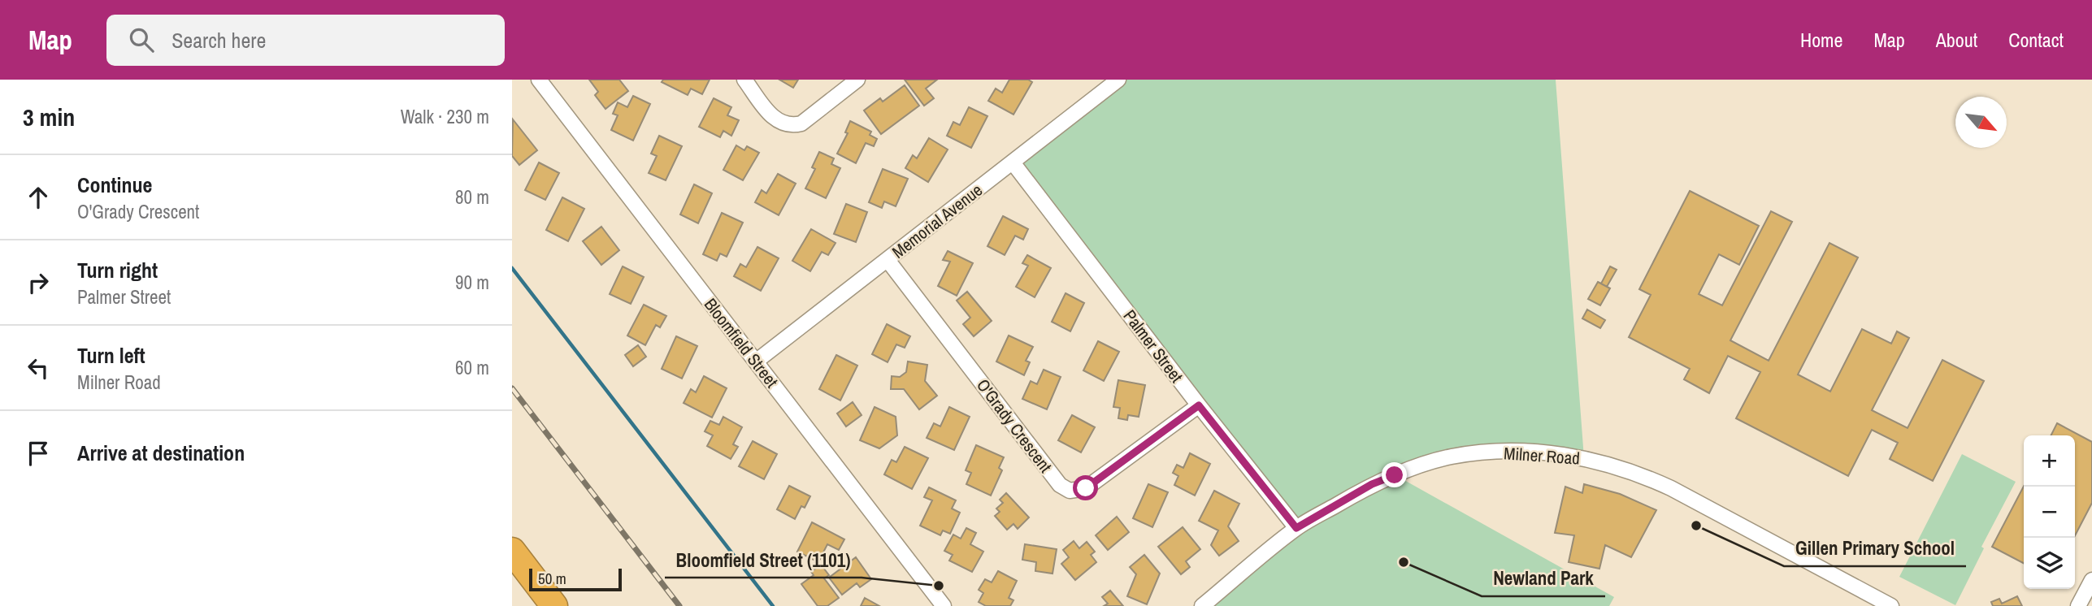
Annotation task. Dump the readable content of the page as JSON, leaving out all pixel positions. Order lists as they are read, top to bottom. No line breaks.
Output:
{"streets":{"street":["Memorial Avenue","Bloomfield Street","Palmer Street","O'Grady Crescent","Milner Road"]},"crossings":[["Memorial Avenue","Bloomfield Street"],["Memorial Avenue","Palmer Street"],["Memorial Avenue","O'Grady Crescent"],["Palmer Street","O'Grady Crescent"],["Palmer Street","Milner Road"]],"places":["Gillen Primary School","Newland Park","Bloomfield Street (1101)"],"scale_bar":"50 m","north":"bottom right","page":{"header":"Map","search":"Search here","nav":["Home","Map","About","Contact"],"heading":["3 min","Walk · 230 m"],"list":[["Continue","O'Grady Crescent","80 m"],["Turn right","Palmer Street","90 m"],["Turn left","Milner Road","60 m"],"Arrive at destination"],"map_buttons":["+","−"],"scale":"50 m"}}
